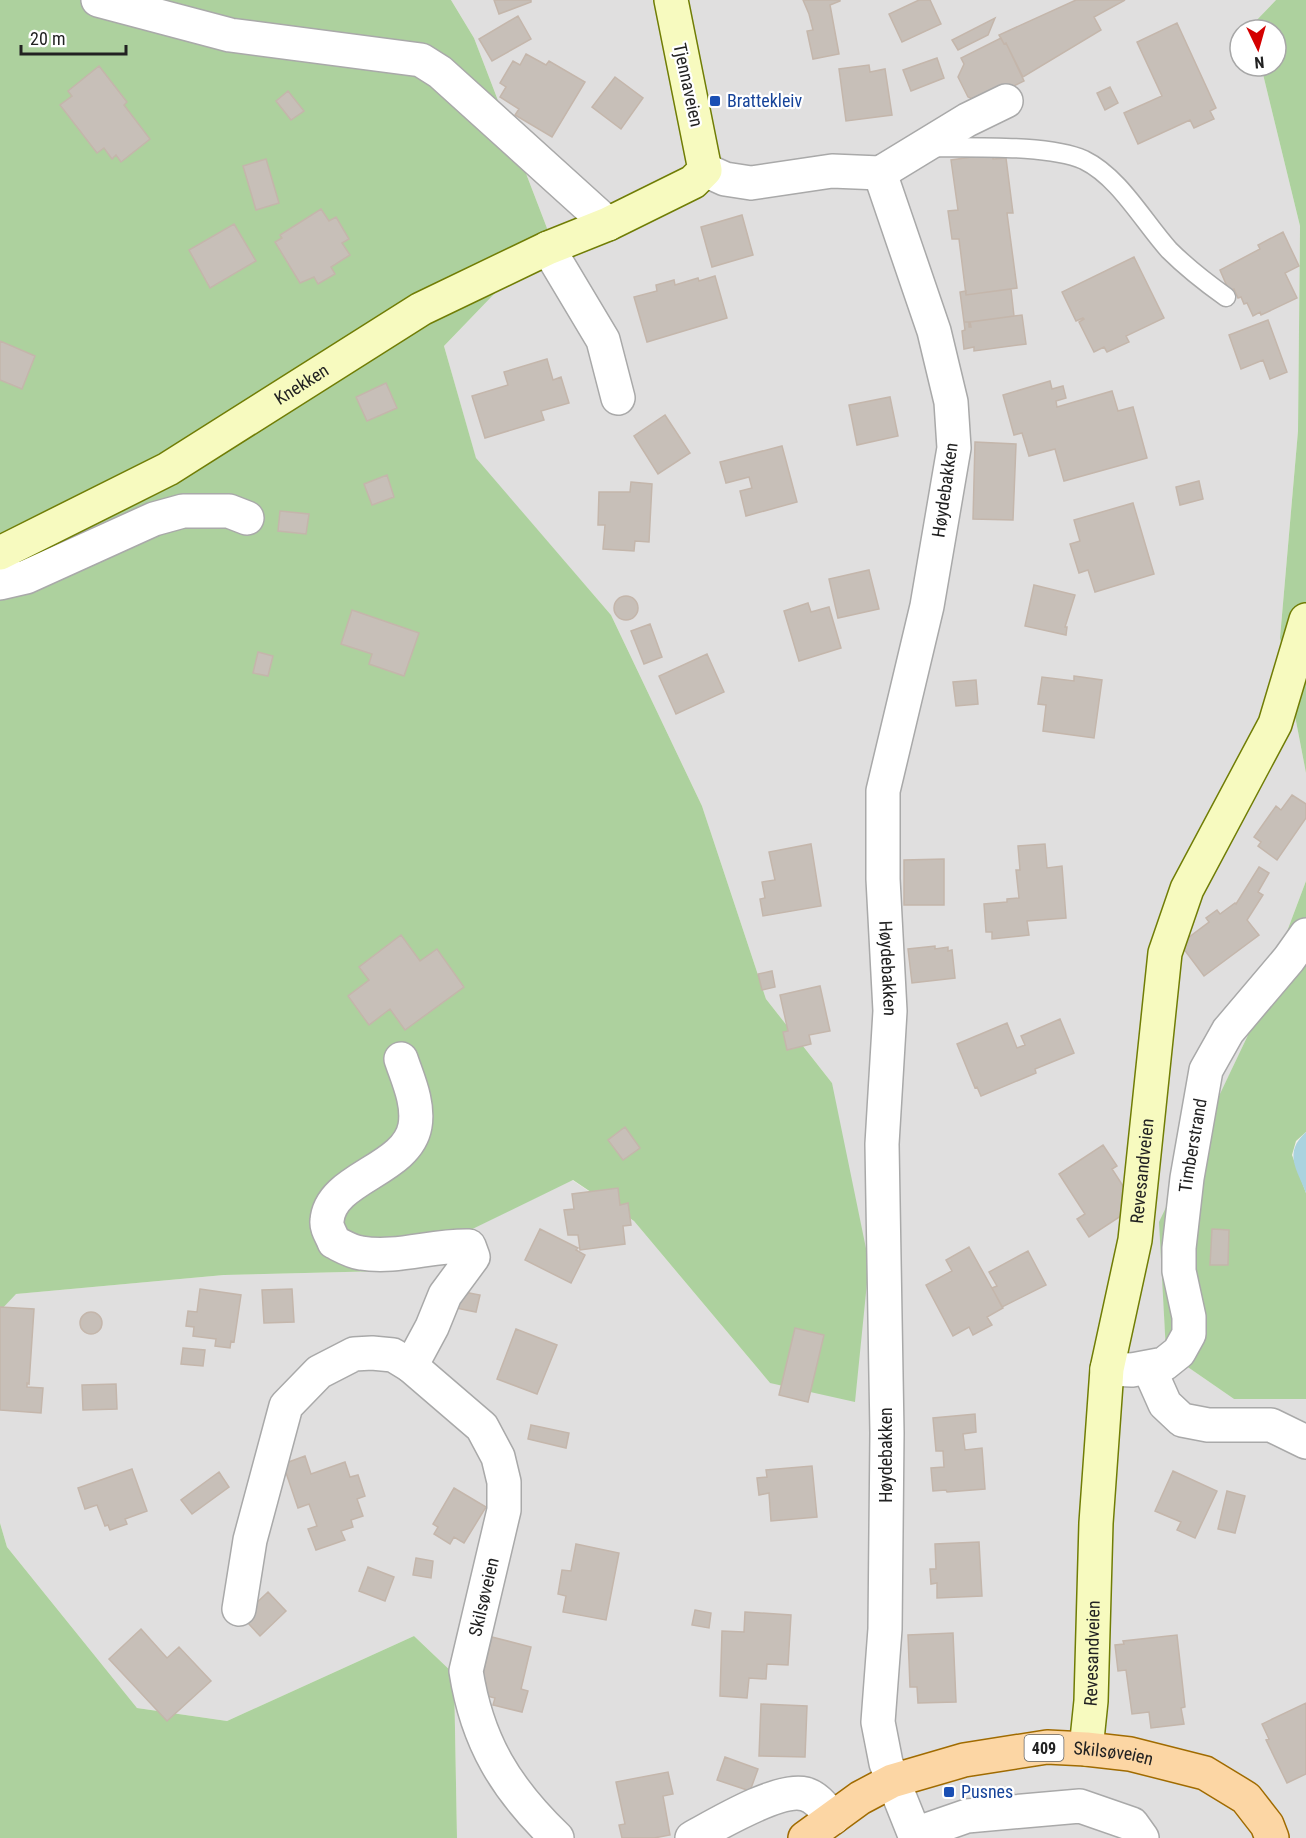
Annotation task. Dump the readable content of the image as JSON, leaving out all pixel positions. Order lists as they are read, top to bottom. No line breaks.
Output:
{"streets":{"main road":["Tjennaveien","Knekken","Revesandveien","Skilsøveien","409"],"street":["Høydebakken","Timberstrand"]},"crossings":[["Tjennaveien","Knekken"],["Høydebakken","Skilsøveien"],["Timberstrand","Revesandveien"],["Revesandveien","Skilsøveien"]],"places":{"transit":["Brattekleiv","Pusnes"]},"scale_bar":"20 m","north":"bottom"}
